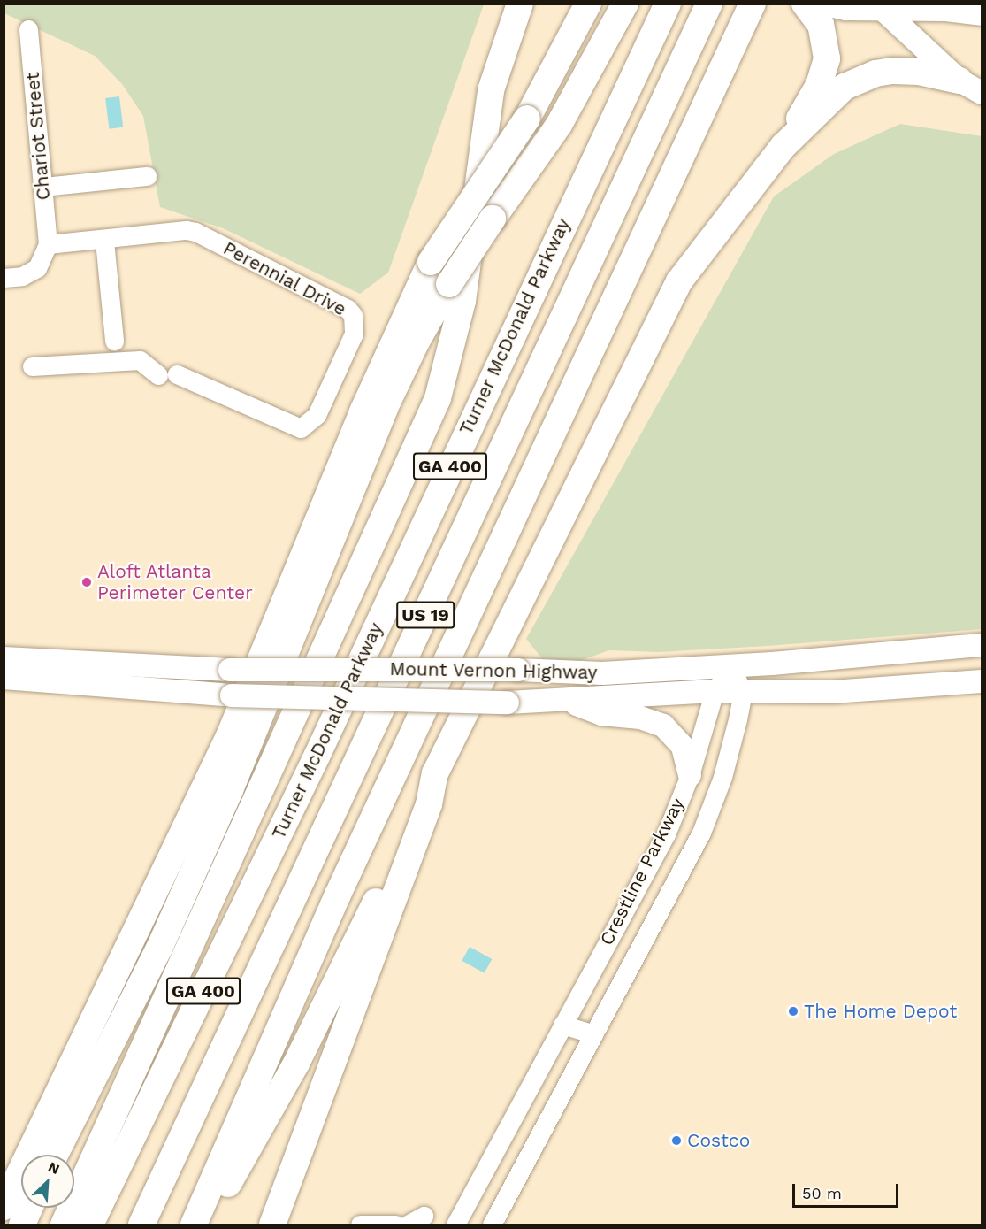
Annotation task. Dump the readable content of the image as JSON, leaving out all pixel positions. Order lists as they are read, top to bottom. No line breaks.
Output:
{"streets":{"highway":["Turner McDonald Parkway","GA 400","US 19"],"main road":["Mount Vernon Highway"],"street":["Chariot Street","Perennial Drive","Crestline Parkway"]},"crossings":[["Chariot Street","Perennial Drive"],["Mount Vernon Highway","Crestline Parkway"]],"places":["Aloft Atlanta Perimeter Center","The Home Depot","Costco"],"scale_bar":"50 m","north":"top right"}
